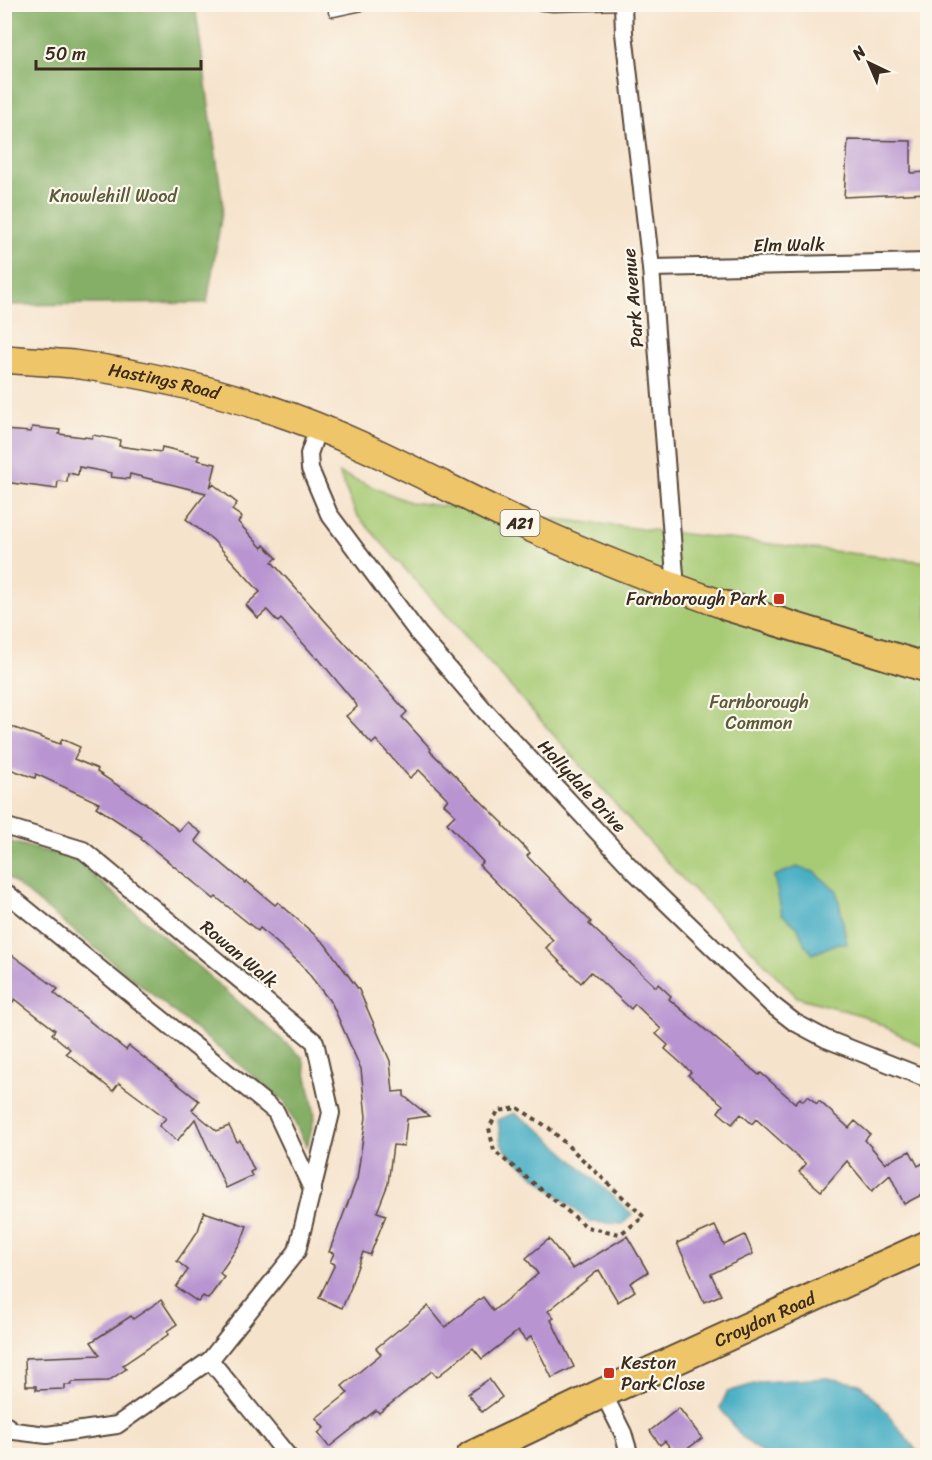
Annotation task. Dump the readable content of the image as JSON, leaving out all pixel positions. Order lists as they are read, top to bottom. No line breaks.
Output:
{"streets":{"highway":["A21","Croydon Road"],"main road":["Hastings Road"],"street":["Elm Walk","Park Avenue","Hollydale Drive","Rowan Walk"]},"crossings":[["Elm Walk","Park Avenue"],["Park Avenue","A21"],["Hastings Road","A21"],["Hastings Road","Hollydale Drive"],["A21","Hollydale Drive"]],"parks":["Knowlehill Wood","Farnborough Common"],"places":{"transit":["Farnborough Park","Keston Park Close"]},"scale_bar":"50 m","north":"top left"}
